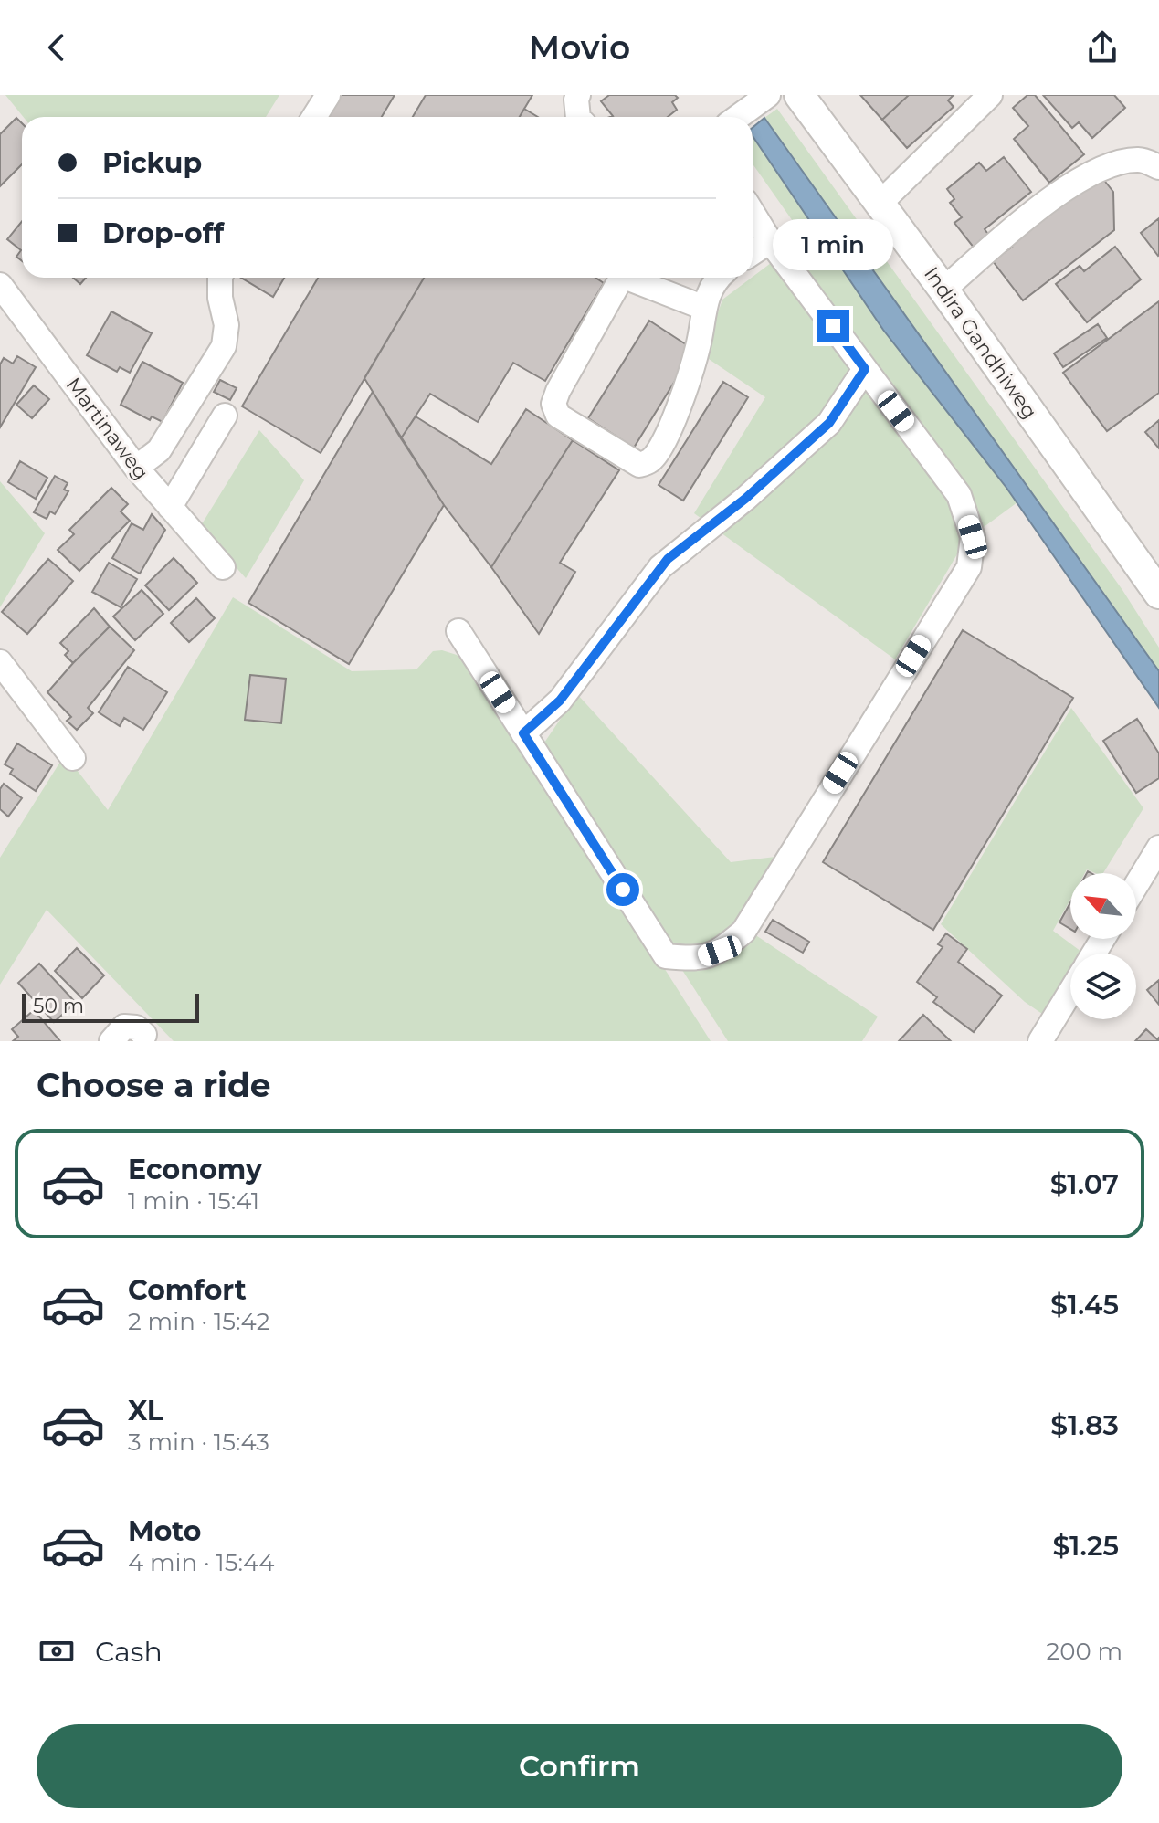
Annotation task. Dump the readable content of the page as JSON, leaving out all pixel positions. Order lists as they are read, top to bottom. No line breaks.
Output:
{"streets":{"main road":["Indira Gandhiweg"],"street":["Martinaweg"]},"scale_bar":"50 m","north":"top left","page":{"header":"Movio","banner":["Pickup","Drop-off"],"bubble":"1 min","scale":"50 m","heading":"Choose a ride","list":[{"name":"Economy","note":"1 min · 15:41","value":"$1.07"},{"name":"Comfort","note":"2 min · 15:42","value":"$1.45"},{"name":"XL","note":"3 min · 15:43","value":"$1.83"},{"name":"Moto","note":"4 min · 15:44","value":"$1.25"}],"pay":["Cash","200 m"],"buttons":"Confirm"}}
